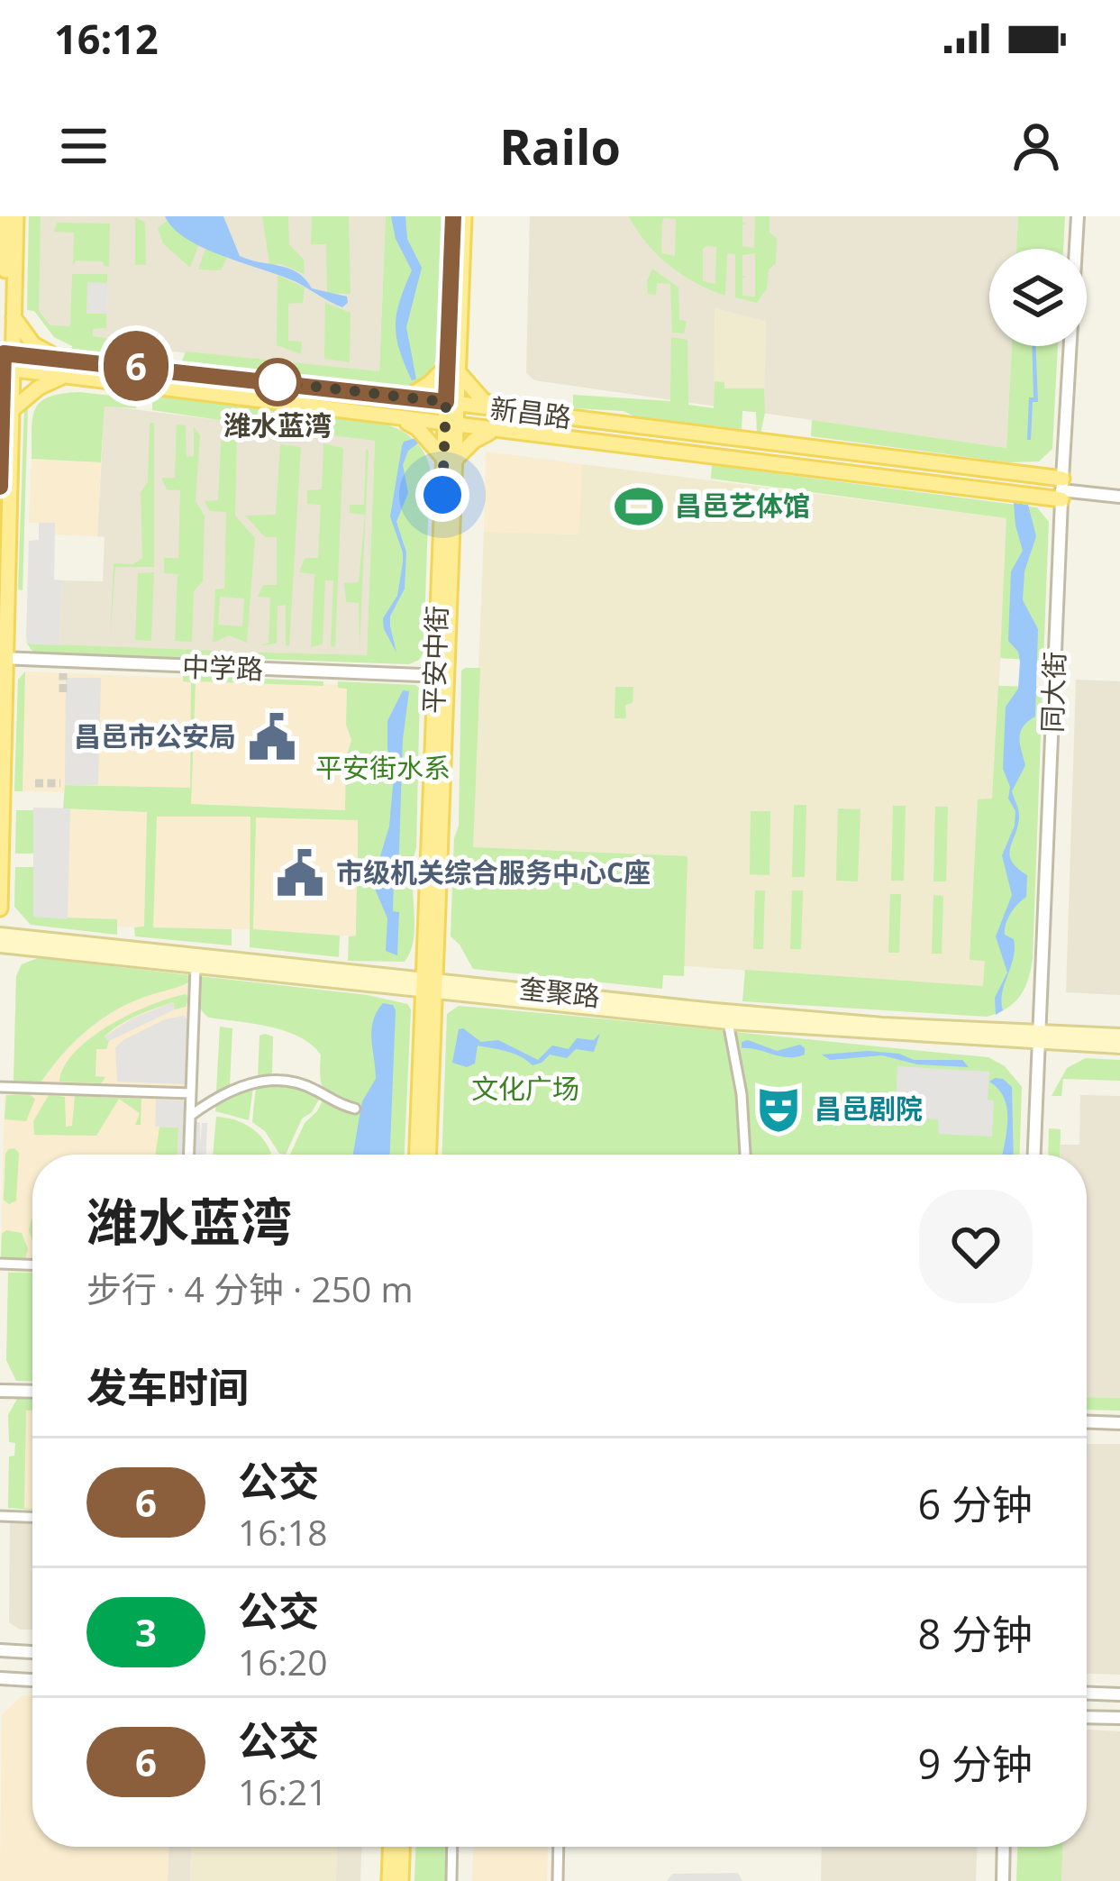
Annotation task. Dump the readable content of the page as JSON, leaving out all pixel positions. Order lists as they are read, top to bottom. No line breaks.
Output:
{"streets":{"main road":["新昌路","平安中街","奎聚路"],"street":["中学路","同大街"]},"crossings":[["新昌路","平安中街"],["新昌路","同大街"],["平安中街","中学路"],["平安中街","奎聚路"],["同大街","奎聚路"]],"parks":["平安街水系","文化广场"],"places":{"other":["潍水蓝湾"],"sports":["昌邑艺体馆"],"public building":["昌邑市公安局","市级机关综合服务中心C座"],"theatre":["昌邑剧院"]},"lines":["bus line 6"],"page":{"status":"16:12","header":"Railo","on_map":"6","heading":[["潍水蓝湾","步行 · 4 分钟 · 250 m"],"发车时间"],"list":[{"mark":"6","name":"公交","note":"16:18","value":"6 分钟"},{"mark":"3","name":"公交","note":"16:20","value":"8 分钟"},{"mark":"6","name":"公交","note":"16:21","value":"9 分钟"}]}}
